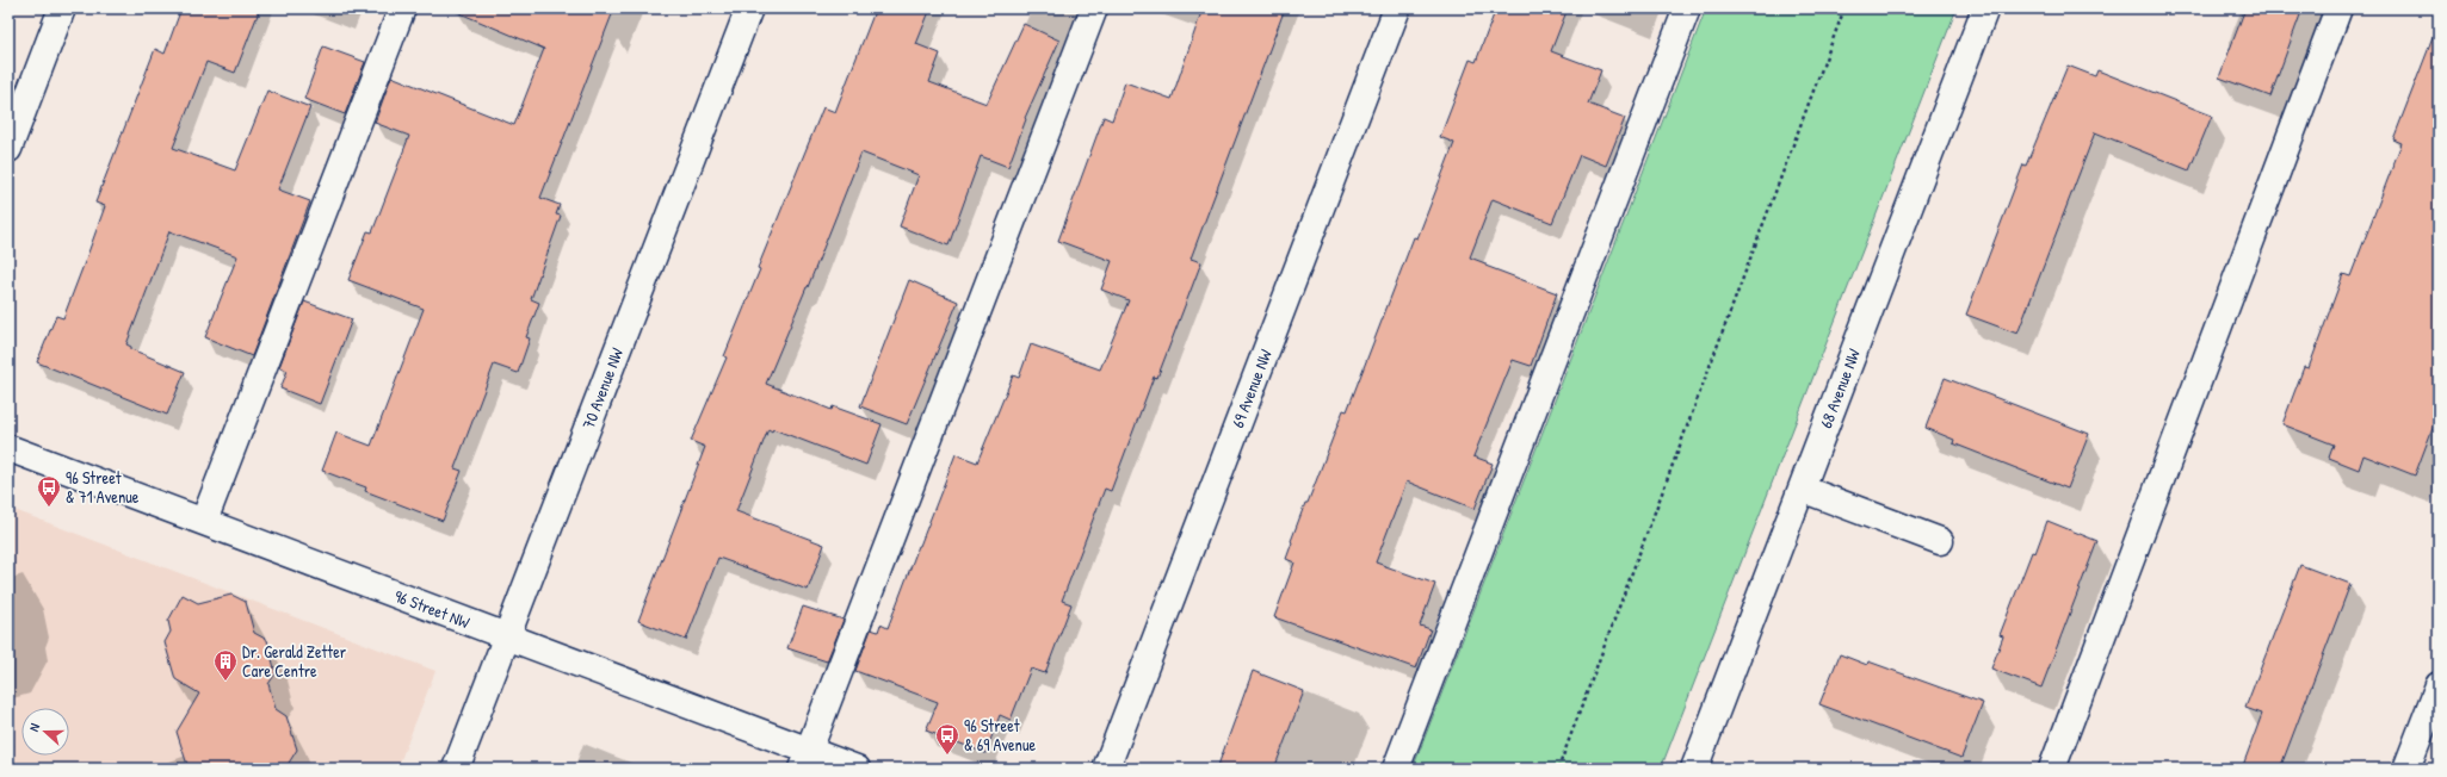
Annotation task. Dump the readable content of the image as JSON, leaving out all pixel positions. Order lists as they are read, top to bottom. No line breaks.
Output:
{"streets":{"street":["70 Avenue NW","69 Avenue NW","68 Avenue NW","96 Street NW"]},"crossings":[["70 Avenue NW","96 Street NW"]],"places":{"bus stop":["96 Street & 71 Avenue","96 Street & 69 Avenue"],"building":["Dr. Gerald Zetter Care Centre"]},"north":"left"}
